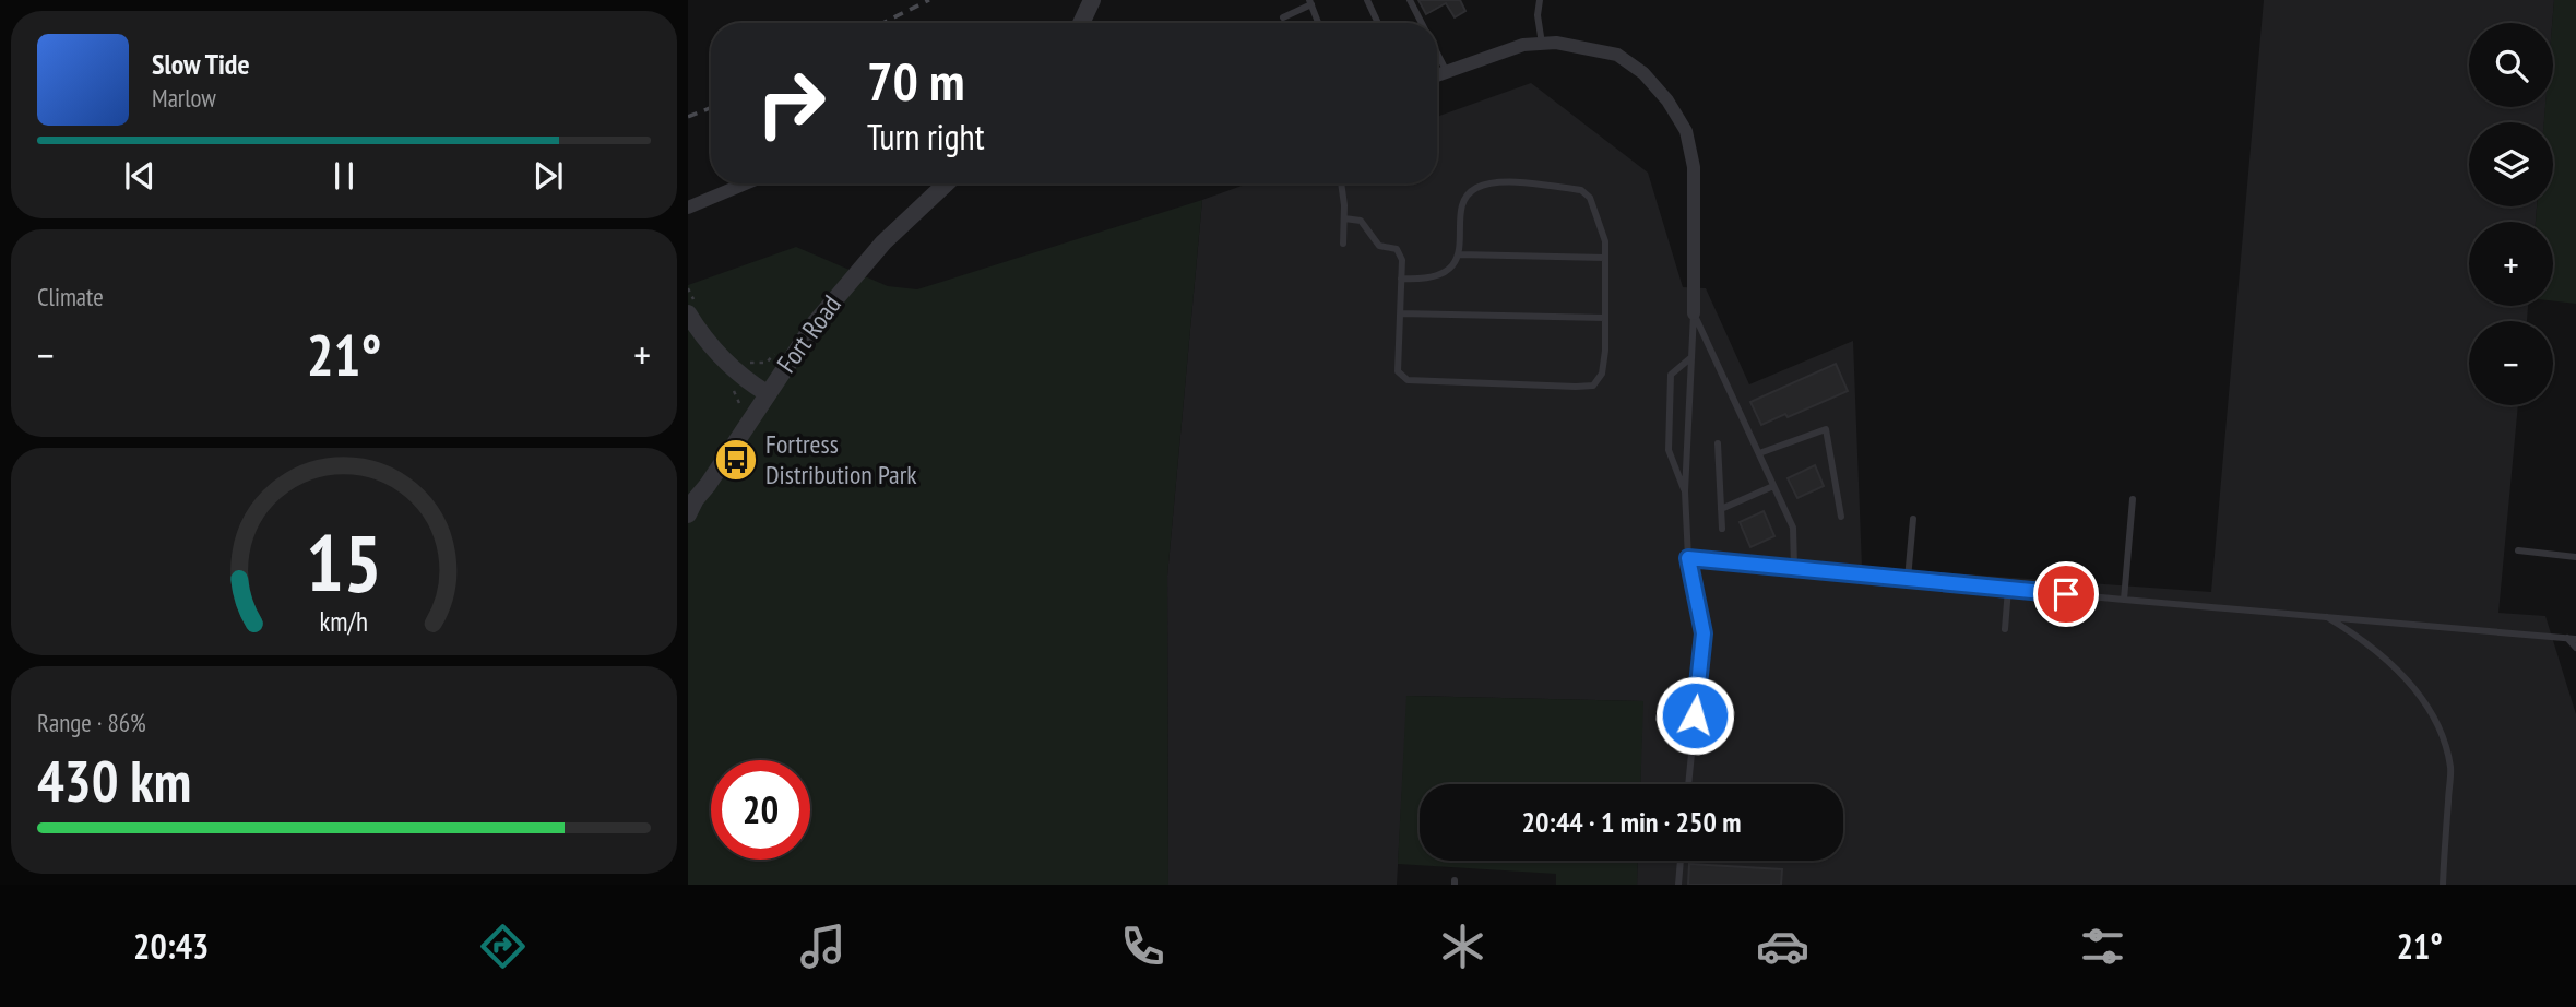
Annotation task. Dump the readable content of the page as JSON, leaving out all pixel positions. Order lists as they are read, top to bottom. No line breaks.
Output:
{"streets":{"street":["Fort Road"]},"places":{"bus stop":["Fortress Distribution Park"]},"page":{"map_buttons":["+","−"],"turn":["70 m","Turn right"],"song":["Slow Tide","Marlow"],"tile":["Climate",["Range · 86%","430 km"]],"heat":["−","21°","+"],"limit":"20","trip":"20:44 · 1 min · 250 m","tabs":["20:43","21°"],"gauge":["15","km/h"]}}
